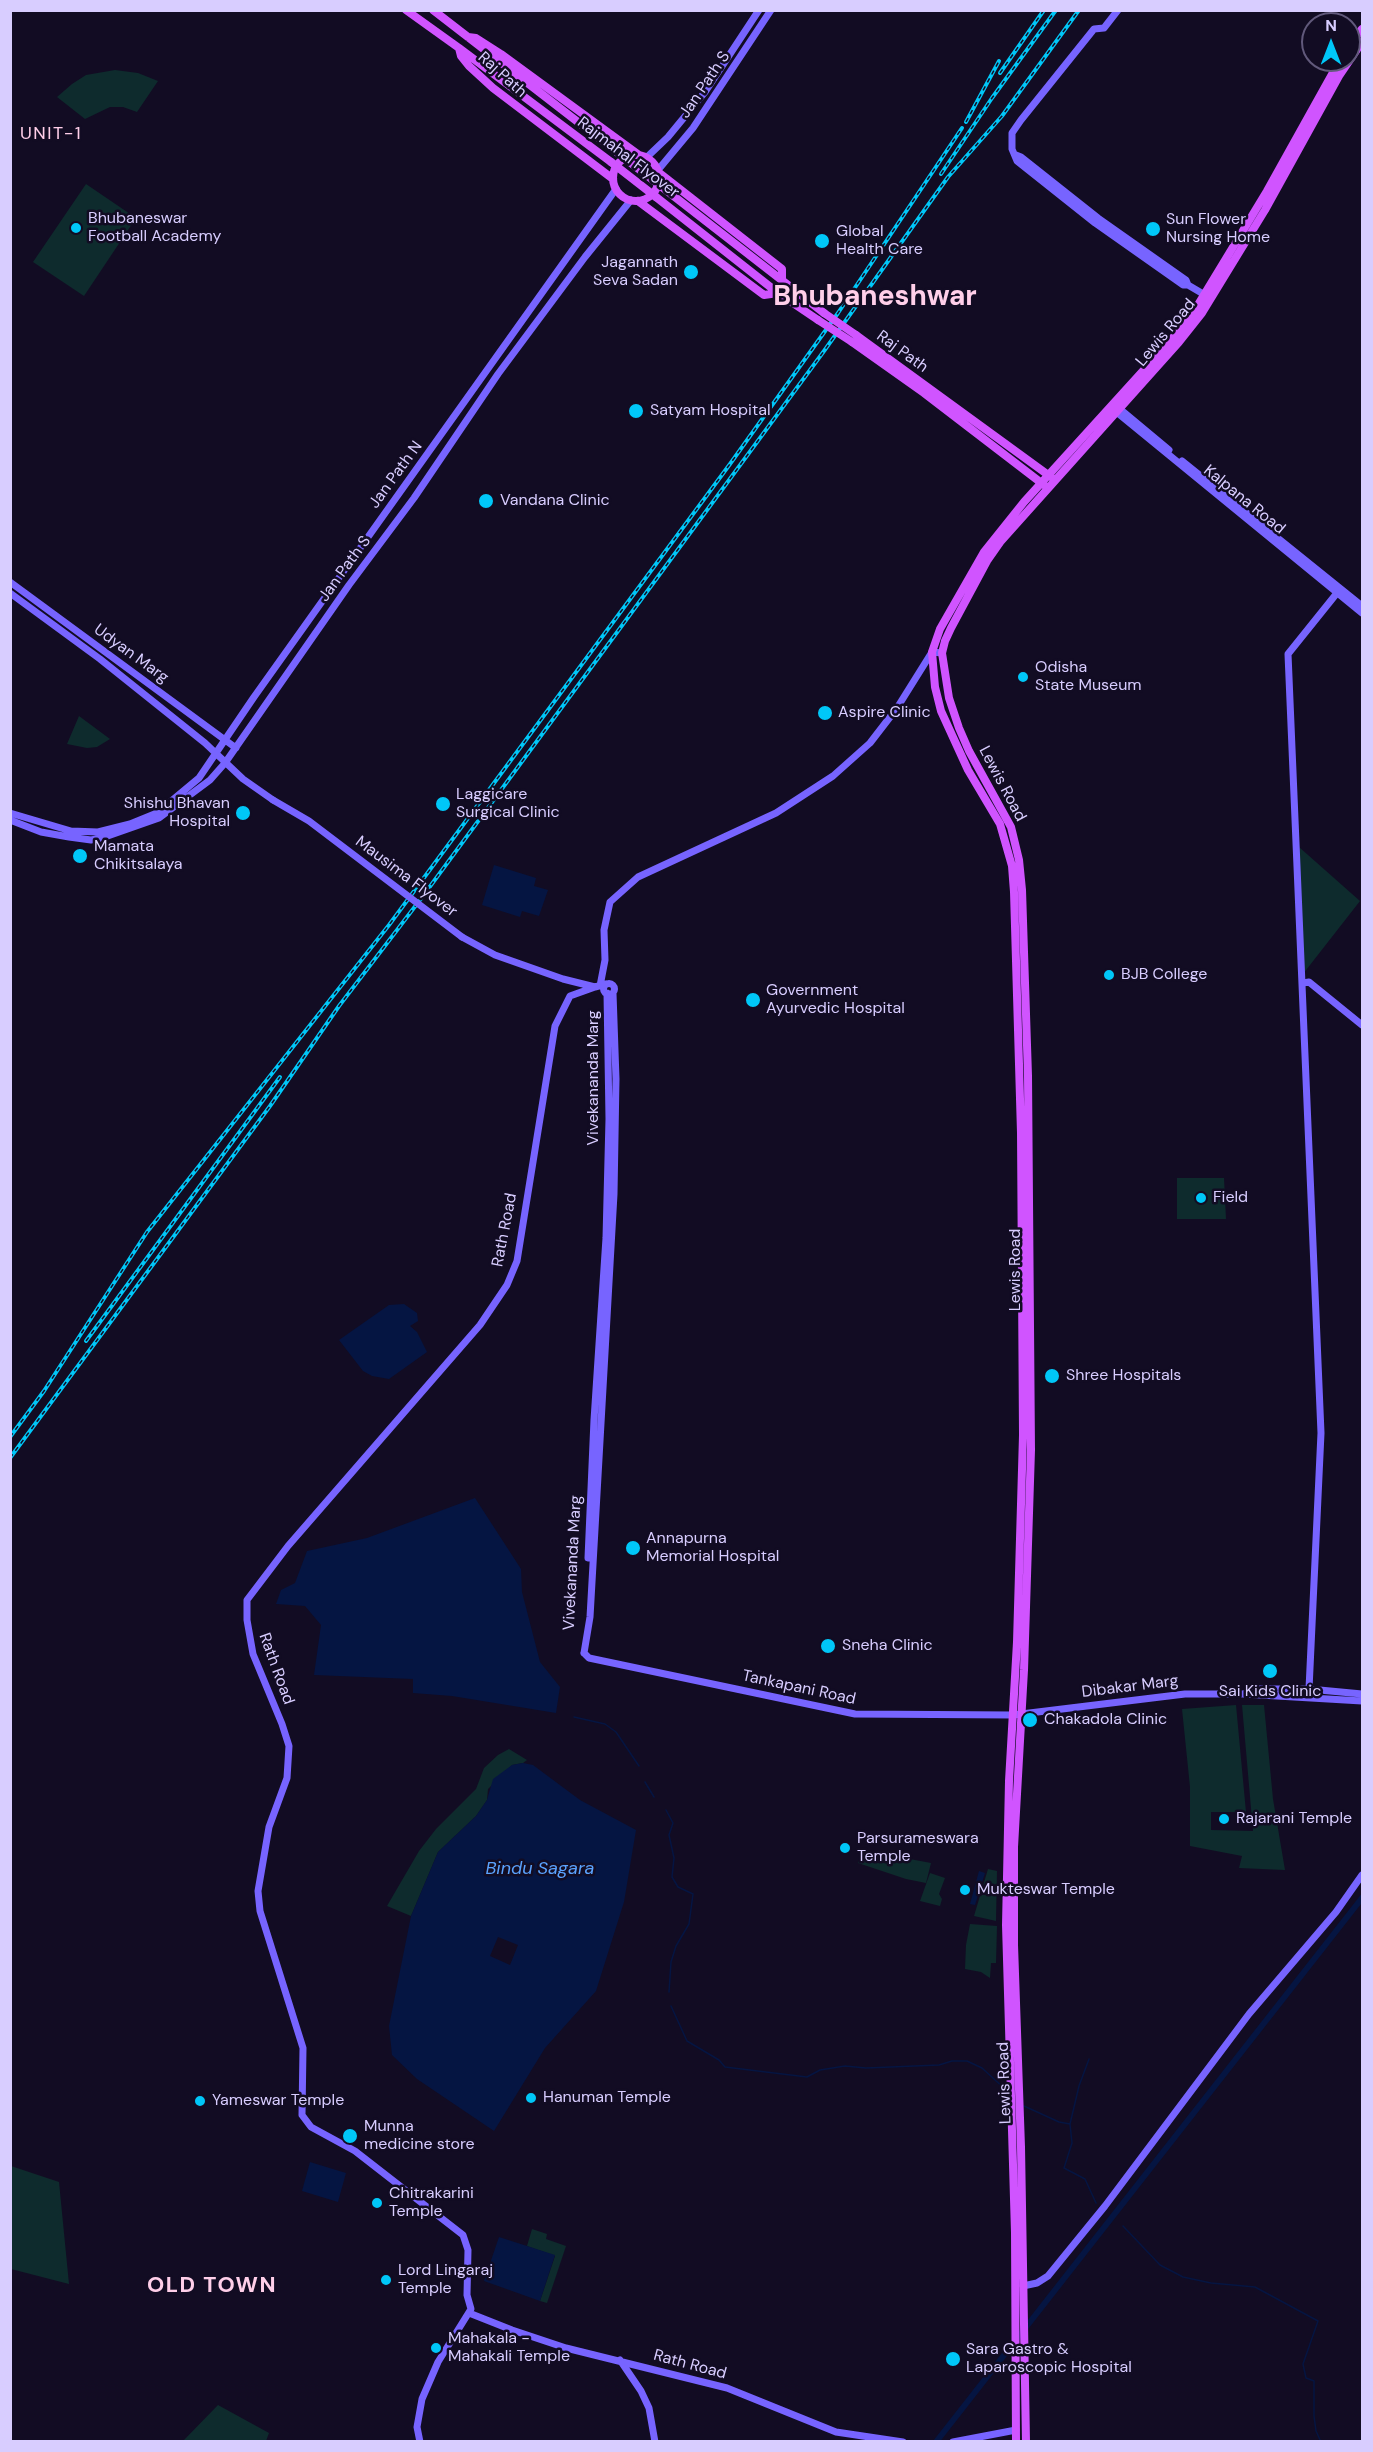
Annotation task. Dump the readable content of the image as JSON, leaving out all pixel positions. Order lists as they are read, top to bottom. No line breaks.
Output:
{"streets":{"main road":["Raj Path","Rajmahal Flyover","Lewis Road"],"street":["Jan Path S","Jan Path N","Kalpana Road","Udyan Marg","Mausima Flyover","Vivekananda Marg","Rath Road","Dibakar Marg","Tankapani Road"]},"crossings":[["Raj Path","Jan Path S"],["Raj Path","Rajmahal Flyover"],["Raj Path","Lewis Road"],["Raj Path","Jan Path N"],["Jan Path S","Jan Path N"],["Jan Path S","Udyan Marg"],["Lewis Road","Kalpana Road"],["Lewis Road","Vivekananda Marg"],["Lewis Road","Dibakar Marg"],["Lewis Road","Tankapani Road"],["Jan Path N","Udyan Marg"],["Udyan Marg","Mausima Flyover"],["Mausima Flyover","Vivekananda Marg"],["Mausima Flyover","Rath Road"],["Vivekananda Marg","Rath Road"],["Vivekananda Marg","Tankapani Road"],["Dibakar Marg","Tankapani Road"]],"districts":["UNIT-1","Bhubaneshwar","OLD TOWN"],"water":["Bindu Sagara"],"places":["Bhubaneswar Football Academy","Sun Flower Nursing Home","Global Health Care","Jagannath Seva Sadan","Satyam Hospital","Vandana Clinic","Odisha State Museum","Aspire Clinic","Laggicare Surgical Clinic","Shishu Bhavan Hospital","Mamata Chikitsalaya","BJB College","Government Ayurvedic Hospital","Field","Shree Hospitals","Annapurna Memorial Hospital","Sneha Clinic","Sai Kids Clinic","Chakadola Clinic","Rajarani Temple","Parsurameswara Temple","Mukteswar Temple","Hanuman Temple","Yameswar Temple","Munna medicine store","Chitrakarini Temple","Lord Lingaraj Temple","Mahakala - Mahakali Temple","Sara Gastro & Laparoscopic Hospital"],"north":"top"}
